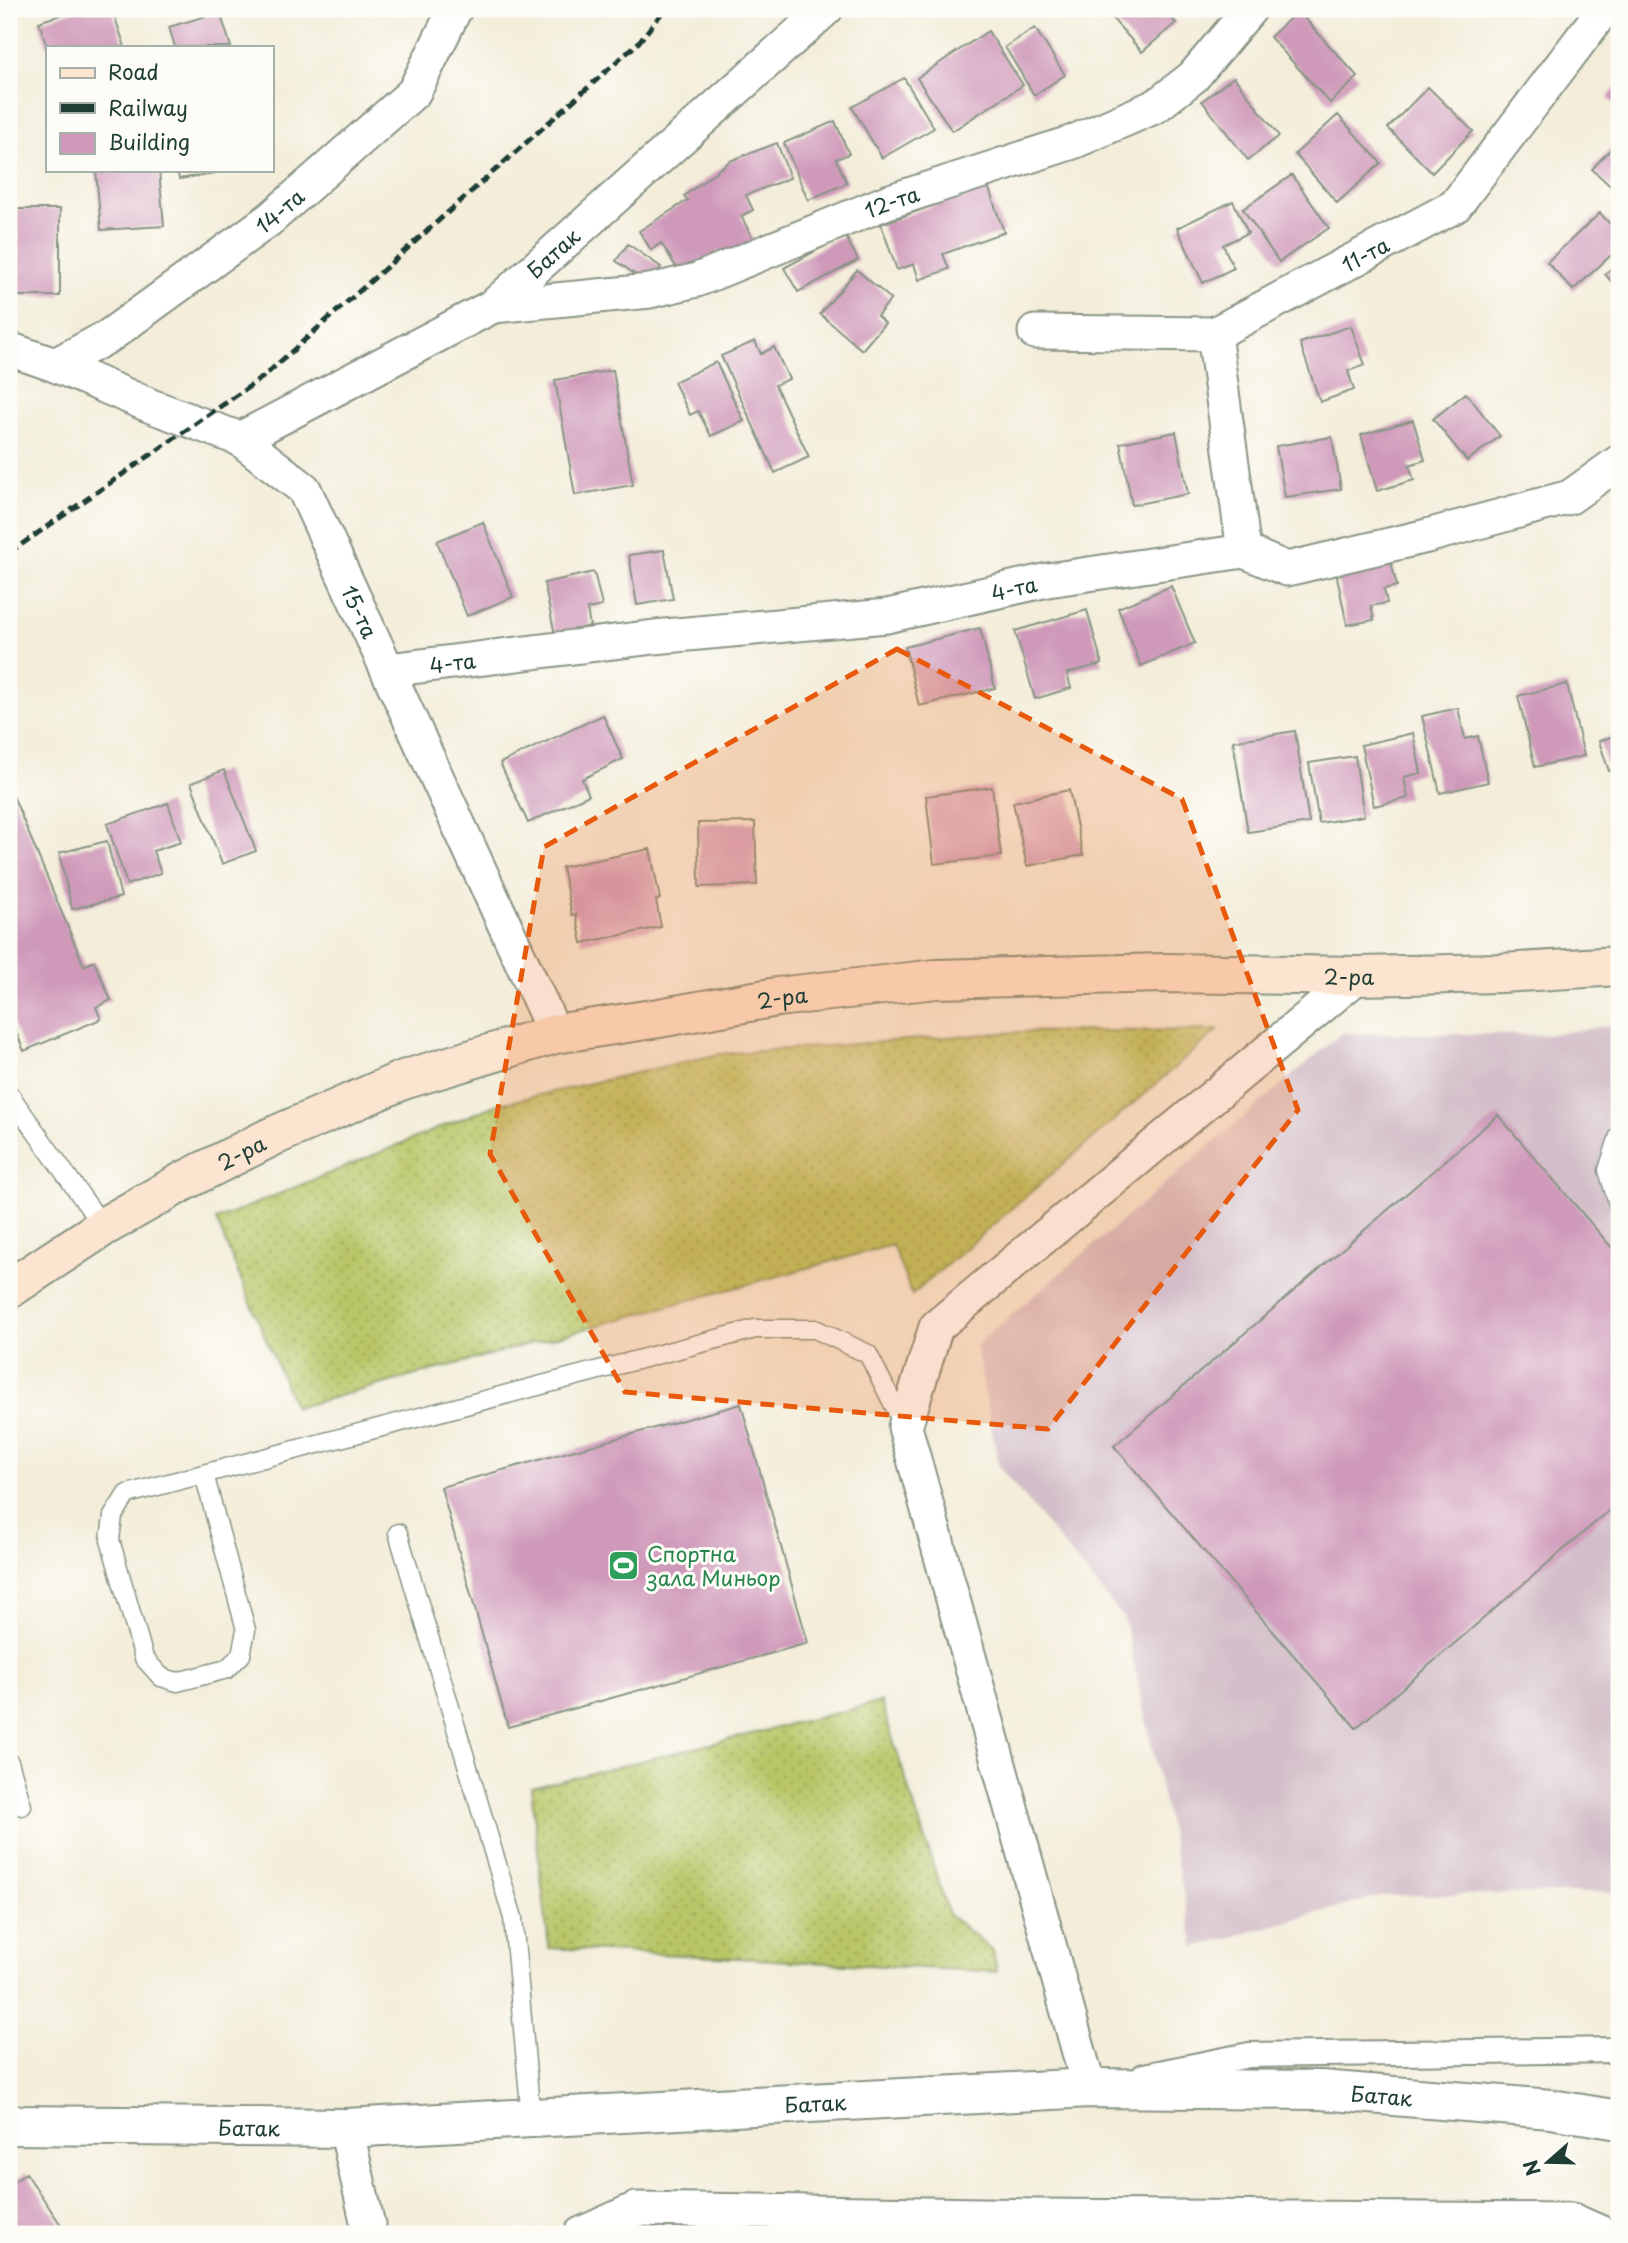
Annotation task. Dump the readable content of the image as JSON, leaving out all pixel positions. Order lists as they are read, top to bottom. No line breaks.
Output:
{"streets":{"main road":["2-ра"],"street":["12-та","14-та","Батак","11-та","4-та","15-та"]},"crossings":[["12-та","Батак"],["14-та","15-та"],["Батак","15-та"],["4-та","15-та"],["15-та","2-ра"]],"places":{"sports":["Спортна зала Миньор"]},"legend":["Road","Railway","Building"],"north":"left"}
